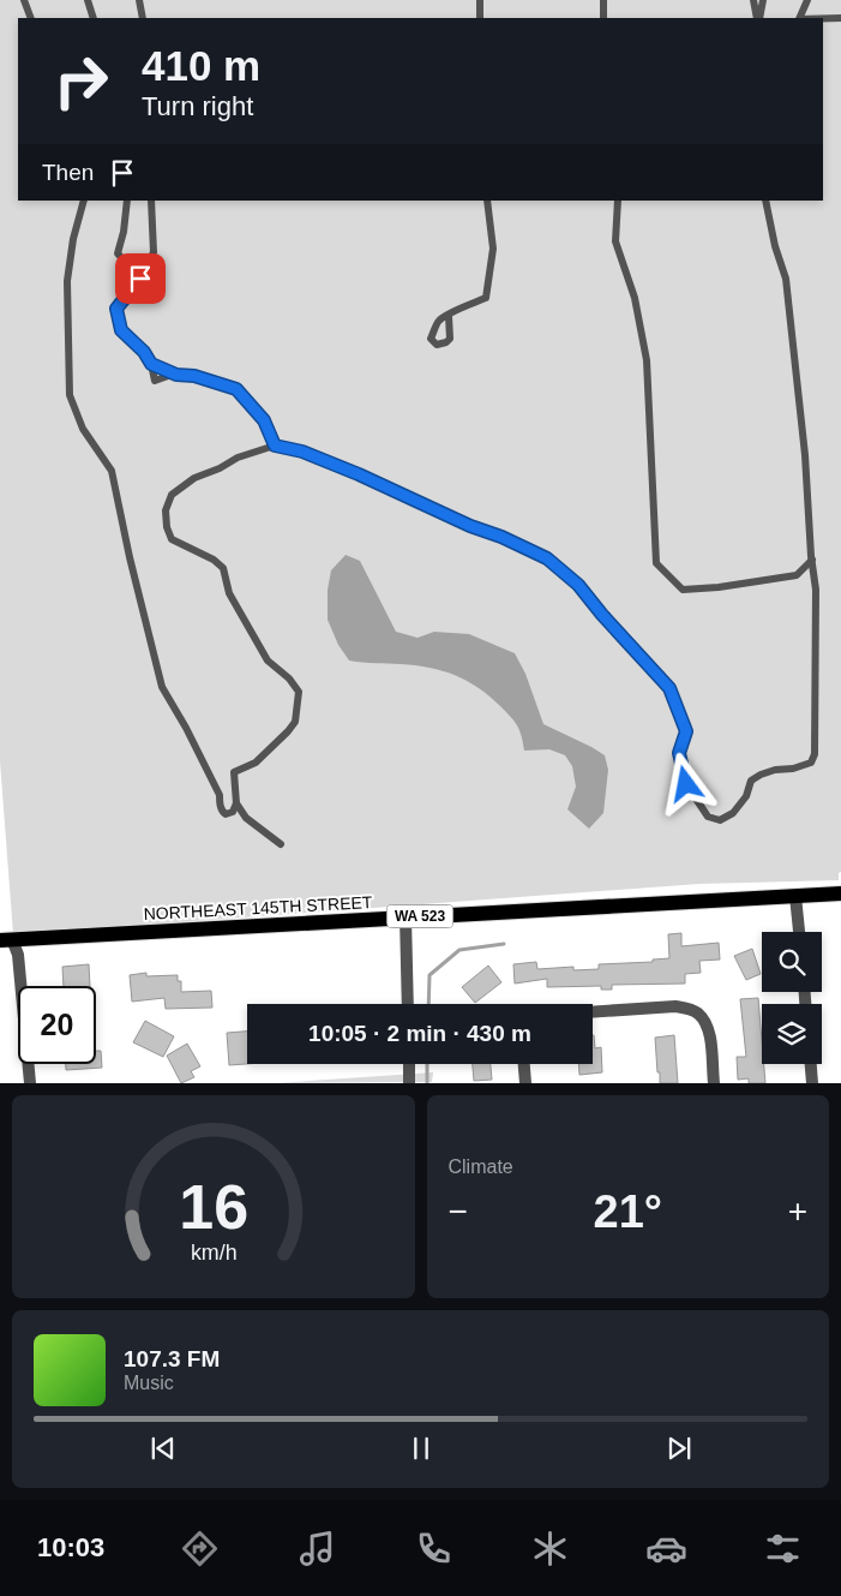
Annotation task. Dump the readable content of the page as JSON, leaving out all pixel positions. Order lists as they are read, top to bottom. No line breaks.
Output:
{"streets":{"main road":["NORTHEAST 145TH STREET","WA 523"]},"page":{"turn":["410 m","Turn right"],"then":"Then","limit":"20","trip":"10:05 · 2 min · 430 m","tile":"Climate","heat":["−","21°","+"],"song":["107.3 FM","Music"],"tabs":"10:03","gauge":["16","km/h"]}}
